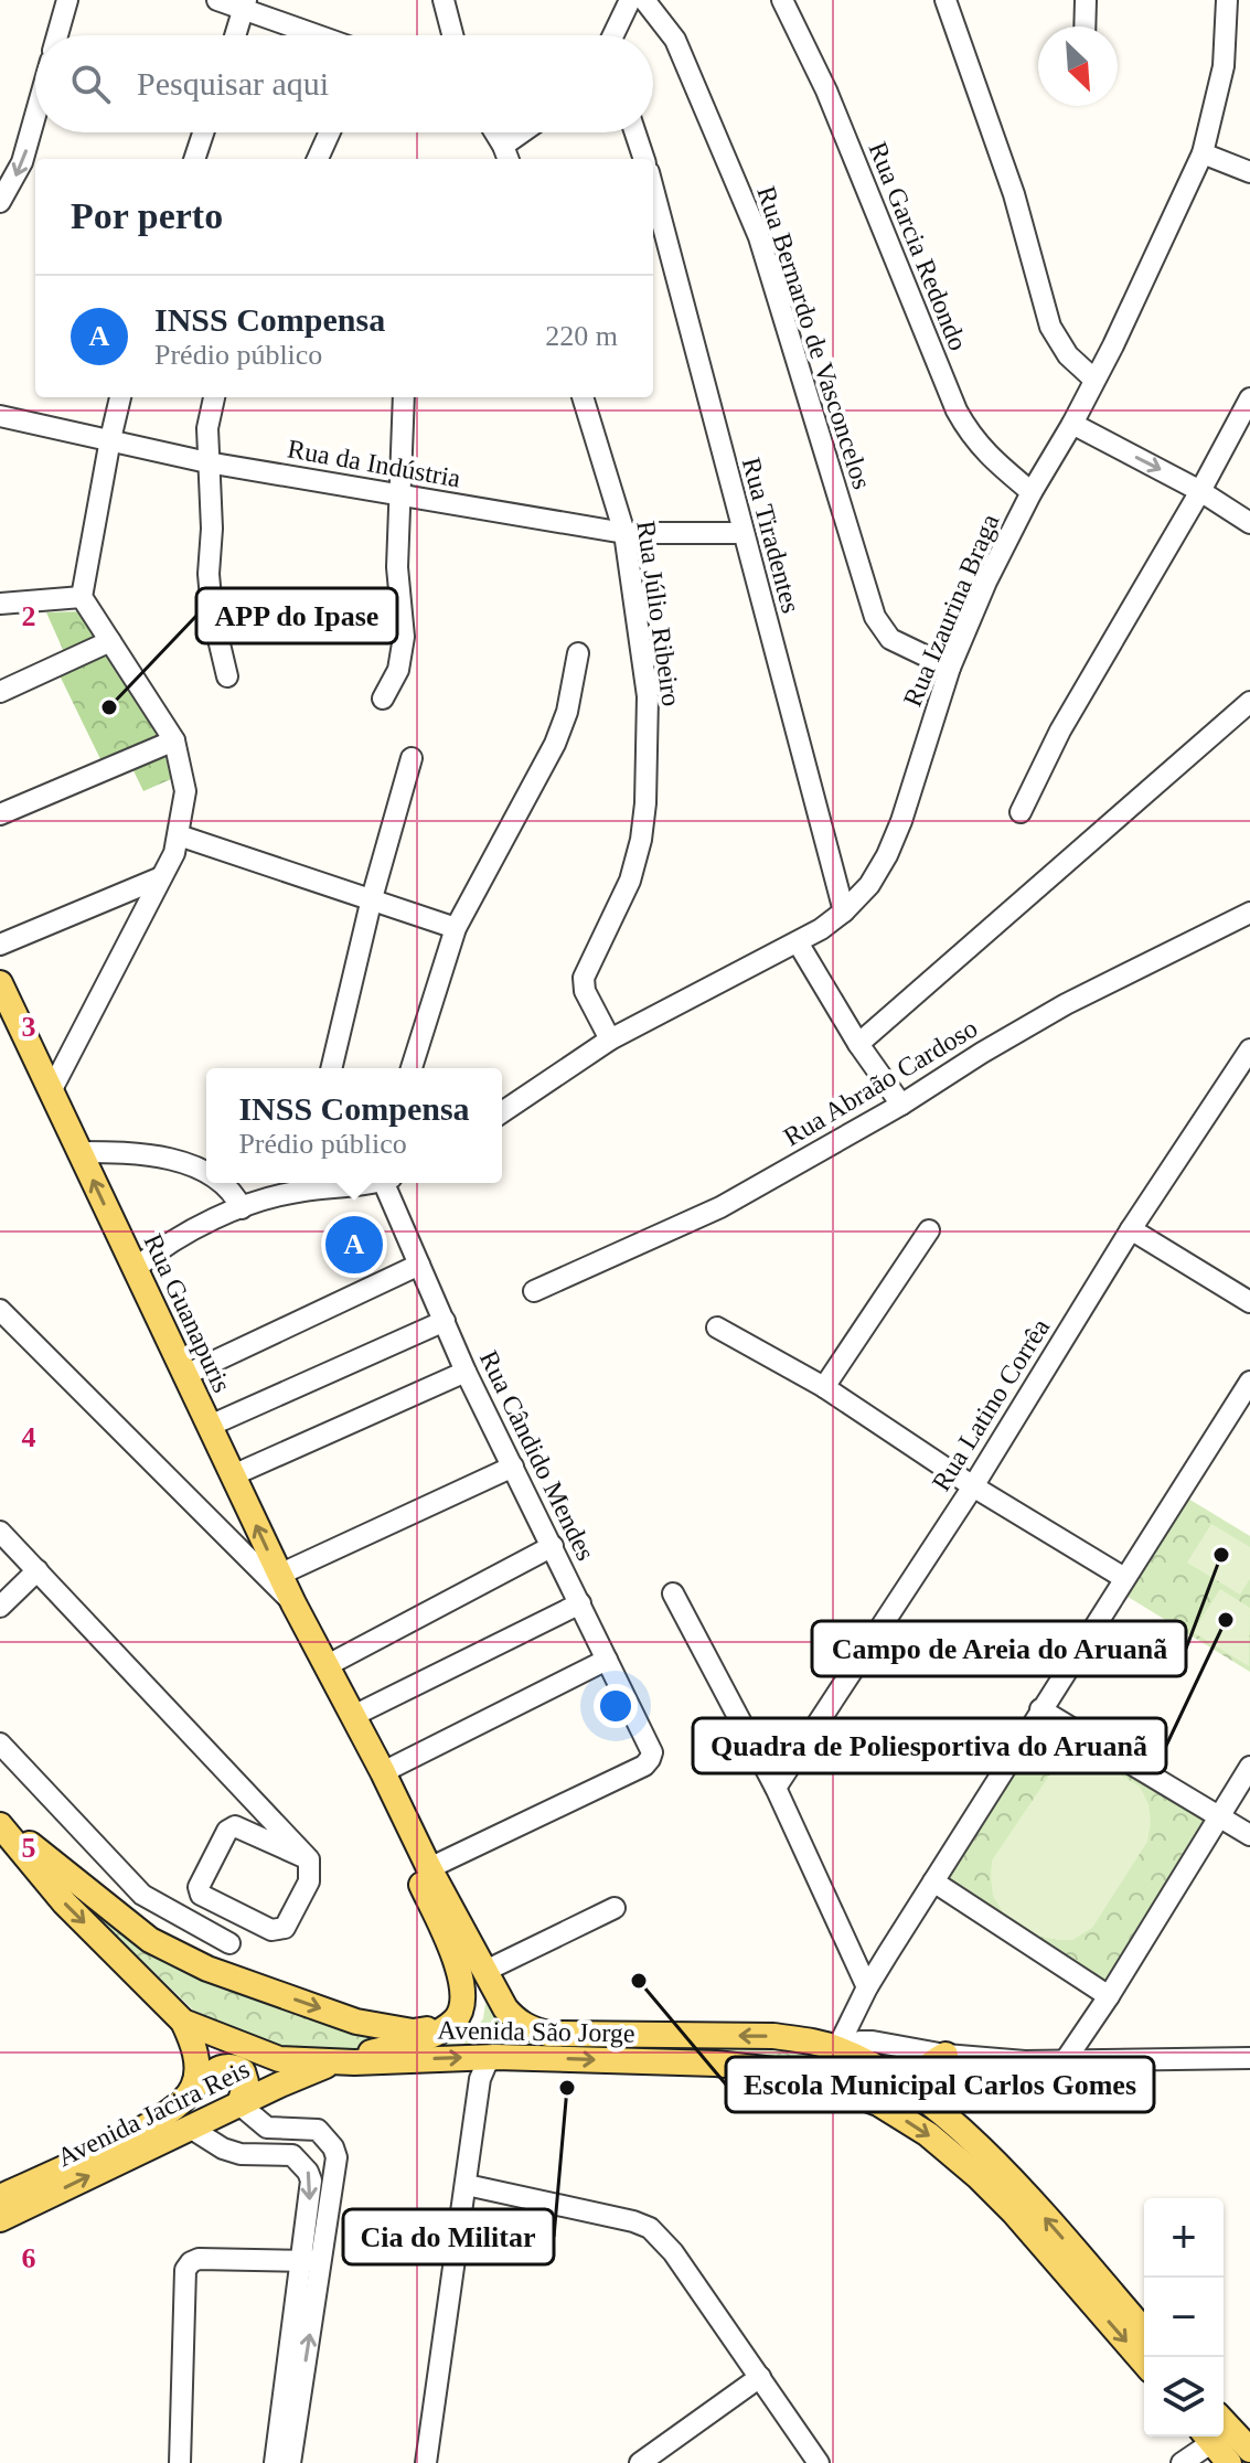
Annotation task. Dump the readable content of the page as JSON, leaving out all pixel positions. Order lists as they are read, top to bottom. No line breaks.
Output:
{"streets":{"main road":["Rua Guanapuris","Avenida São Jorge","Avenida Jacira Reis"],"street":["Rua Garcia Redondo","Rua Bernardo de Vasconcelos","Rua da Indústria","Rua Tiradentes","Rua Izaurina Braga","Rua Júlio Ribeiro","Rua Abraão Cardoso","Rua Latino Corrêa","Rua Cândido Mendes"]},"crossings":[["Rua Garcia Redondo","Rua Izaurina Braga"],["Rua Bernardo de Vasconcelos","Rua Izaurina Braga"],["Rua da Indústria","Rua Tiradentes"],["Rua da Indústria","Rua Júlio Ribeiro"],["Rua Tiradentes","Rua Izaurina Braga"],["Rua Izaurina Braga","Rua Júlio Ribeiro"],["Rua Guanapuris","Rua Cândido Mendes"],["Rua Guanapuris","Avenida São Jorge"],["Avenida São Jorge","Avenida Jacira Reis"]],"places":["APP do Ipase","Campo de Areia do Aruanã","Quadra de Poliesportiva do Aruanã","Escola Municipal Carlos Gomes","Cia do Militar"],"north":"bottom right","page":{"search":"Pesquisar aqui","heading":"Por perto","list":[{"mark":"A","name":"INSS Compensa","note":"Prédio público","value":"220 m"}],"popup":["INSS Compensa","Prédio público"],"pins":"A","map_buttons":["+","−"]},"grid":{"rows":["2","3","4","5","6"]}}
